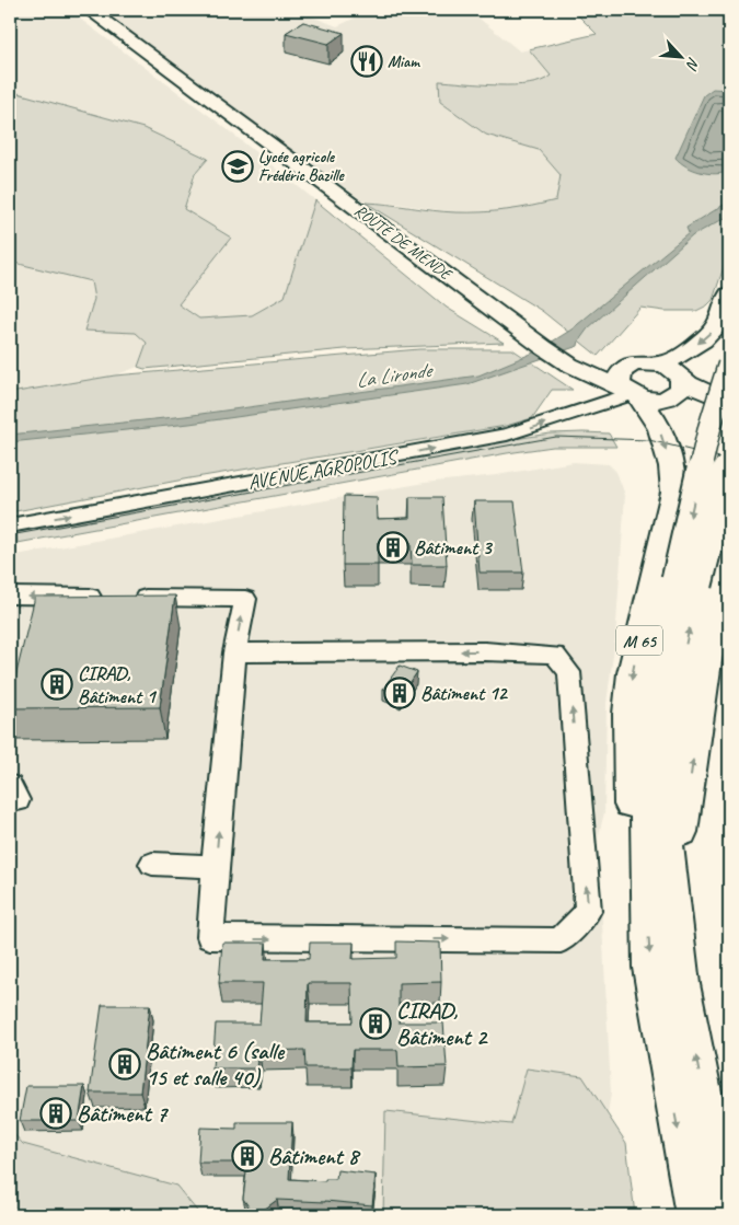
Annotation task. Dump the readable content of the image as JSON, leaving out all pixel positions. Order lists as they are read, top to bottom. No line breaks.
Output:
{"streets":{"main road":["ROUTE DE MENDE","M 65"],"street":["AVENUE AGROPOLIS"]},"crossings":[["ROUTE DE MENDE","AVENUE AGROPOLIS"],["ROUTE DE MENDE","M 65"],["AVENUE AGROPOLIS","M 65"]],"one_way":["AVENUE AGROPOLIS"],"water":["La Lironde"],"places":{"restaurant":["Miam"],"school or university":["Lycée agricole Frédéric Bazille"],"building":["Bâtiment 3","CIRAD, Bâtiment 1","Bâtiment 12","CIRAD, Bâtiment 2","Bâtiment 6 (salle 15 et salle 40)","Bâtiment 7","Bâtiment 8"]},"north":"bottom right"}
